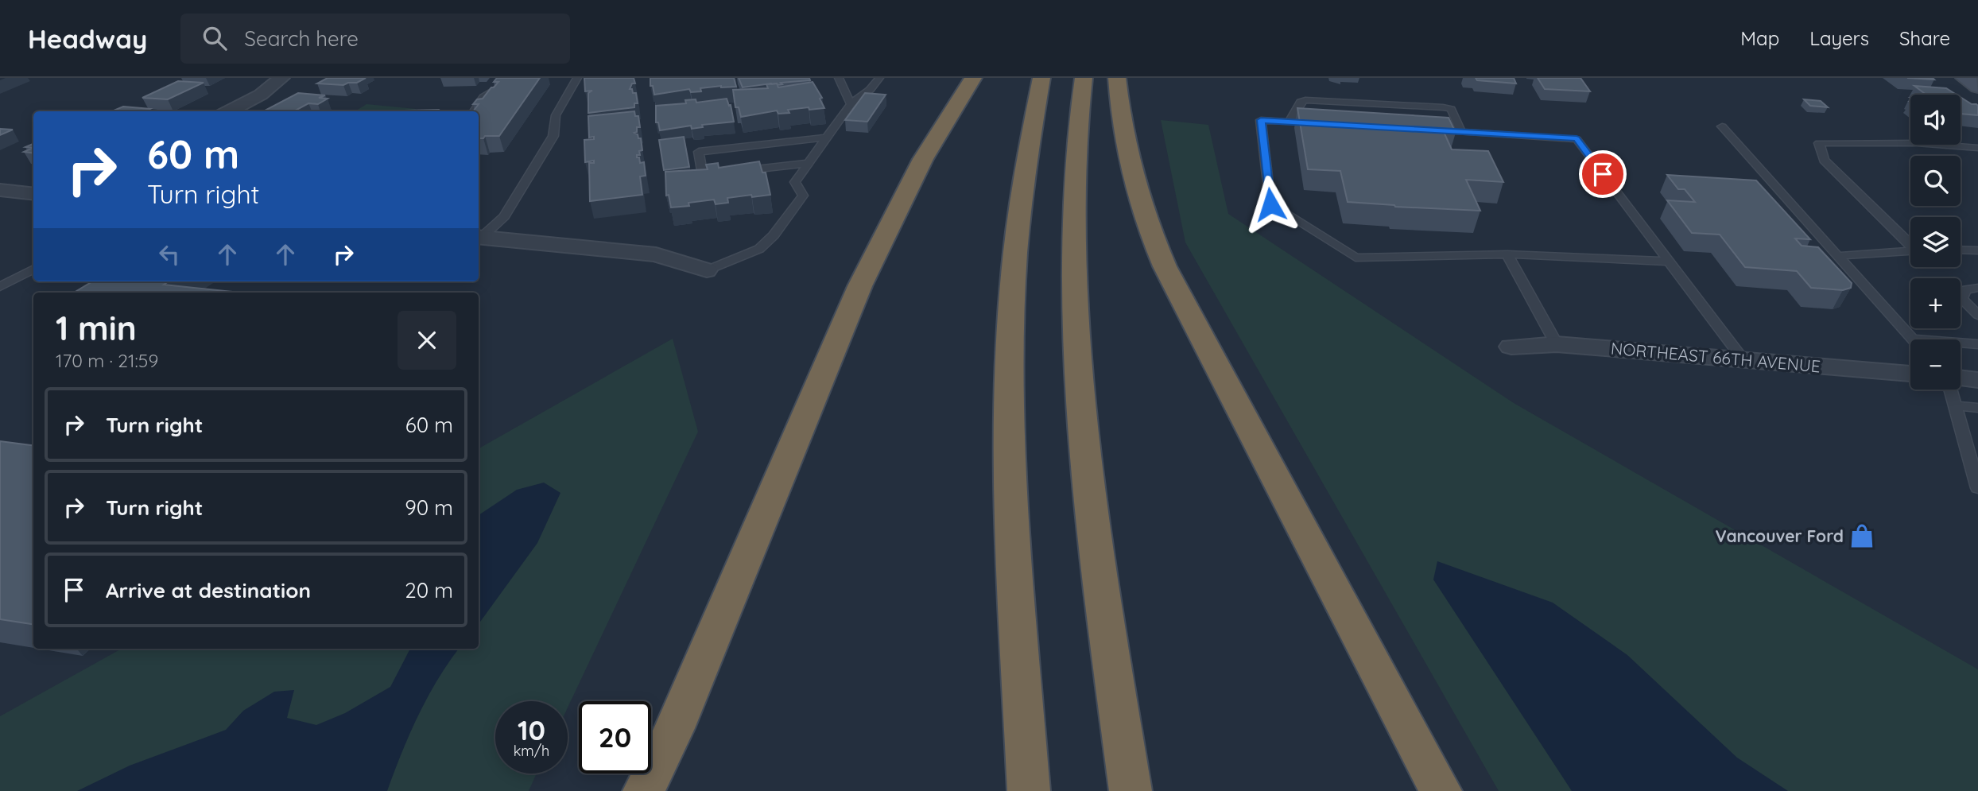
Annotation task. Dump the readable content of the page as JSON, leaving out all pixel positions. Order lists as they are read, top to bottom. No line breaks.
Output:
{"streets":{"street":["NORTHEAST 66TH AVENUE"]},"places":{"shop":["Vancouver Ford"]},"page":{"header":"Headway","search":"Search here","nav":["Map","Layers","Share"],"map_buttons":["+","−"],"turn":["60 m","Turn right"],"heading":["1 min","170 m · 21:59"],"list":[{"name":"Turn right","value":"60 m"},{"name":"Turn right","value":"90 m"},{"name":"Arrive at destination","value":"20 m"}],"speed":"10 km/h","limit":"20"}}
